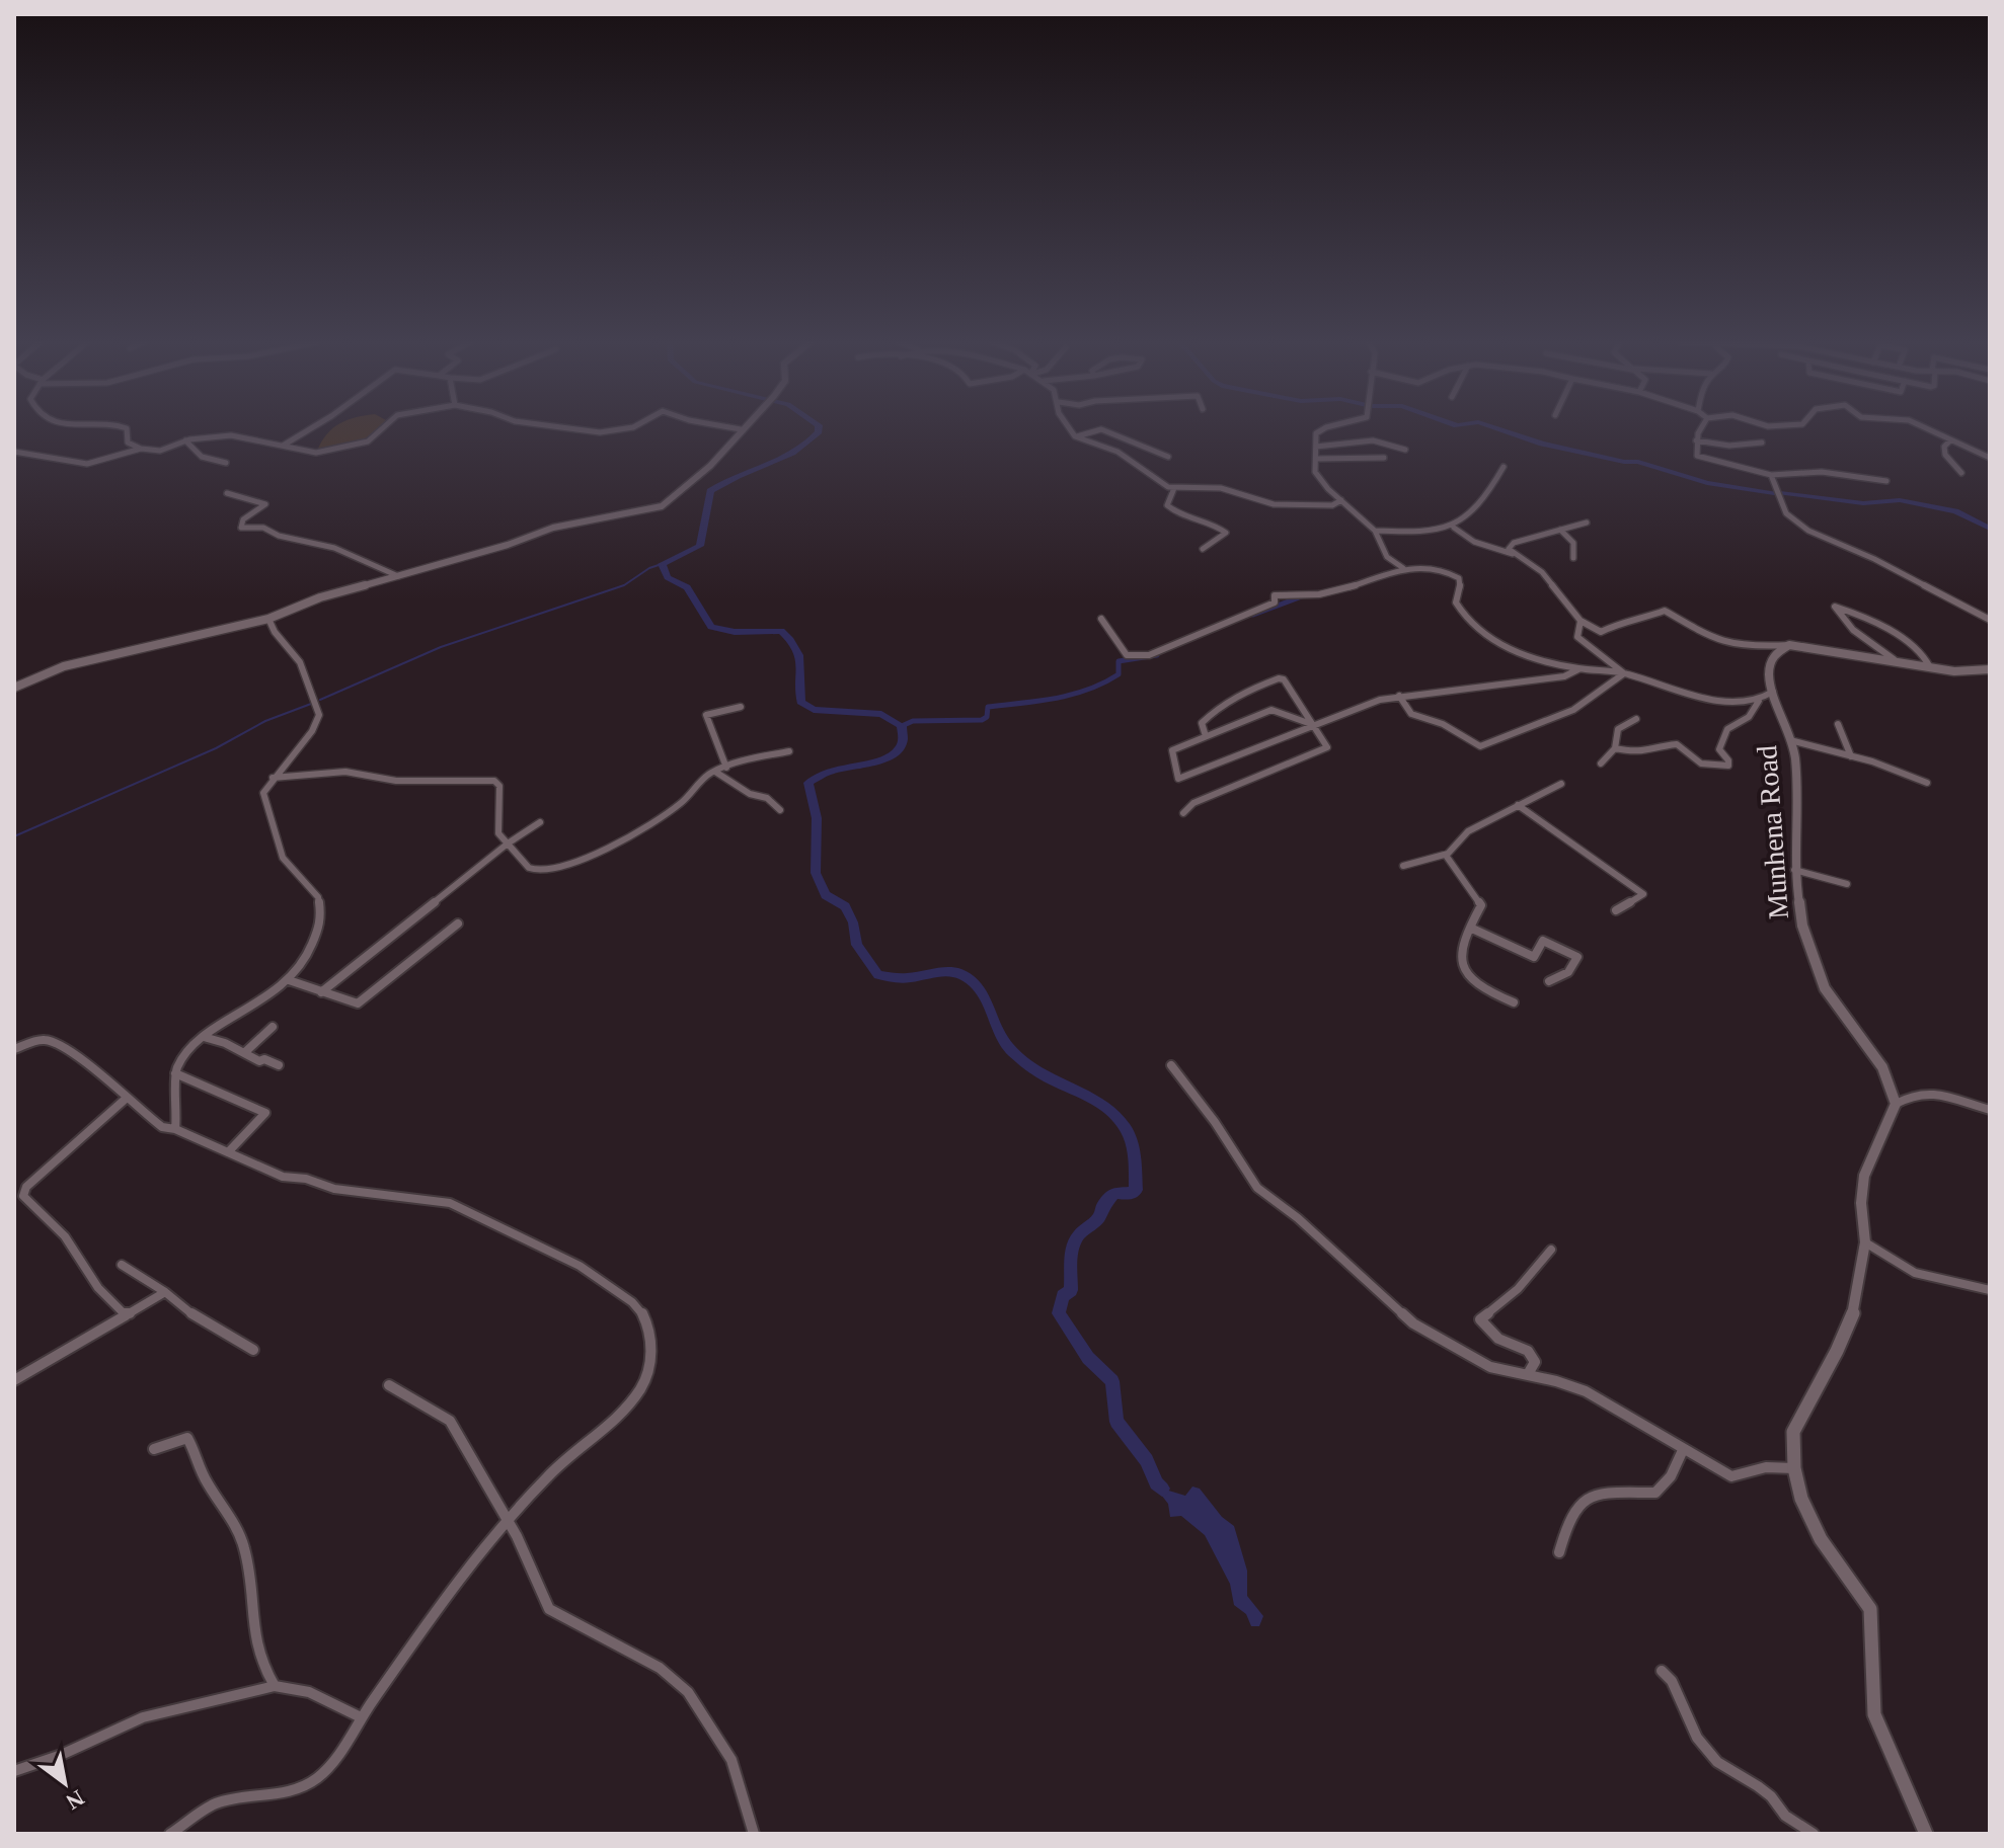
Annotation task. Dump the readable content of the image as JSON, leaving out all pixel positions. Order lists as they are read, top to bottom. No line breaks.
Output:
{"streets":{"street":["Munhena Road"]},"north":"bottom right"}
